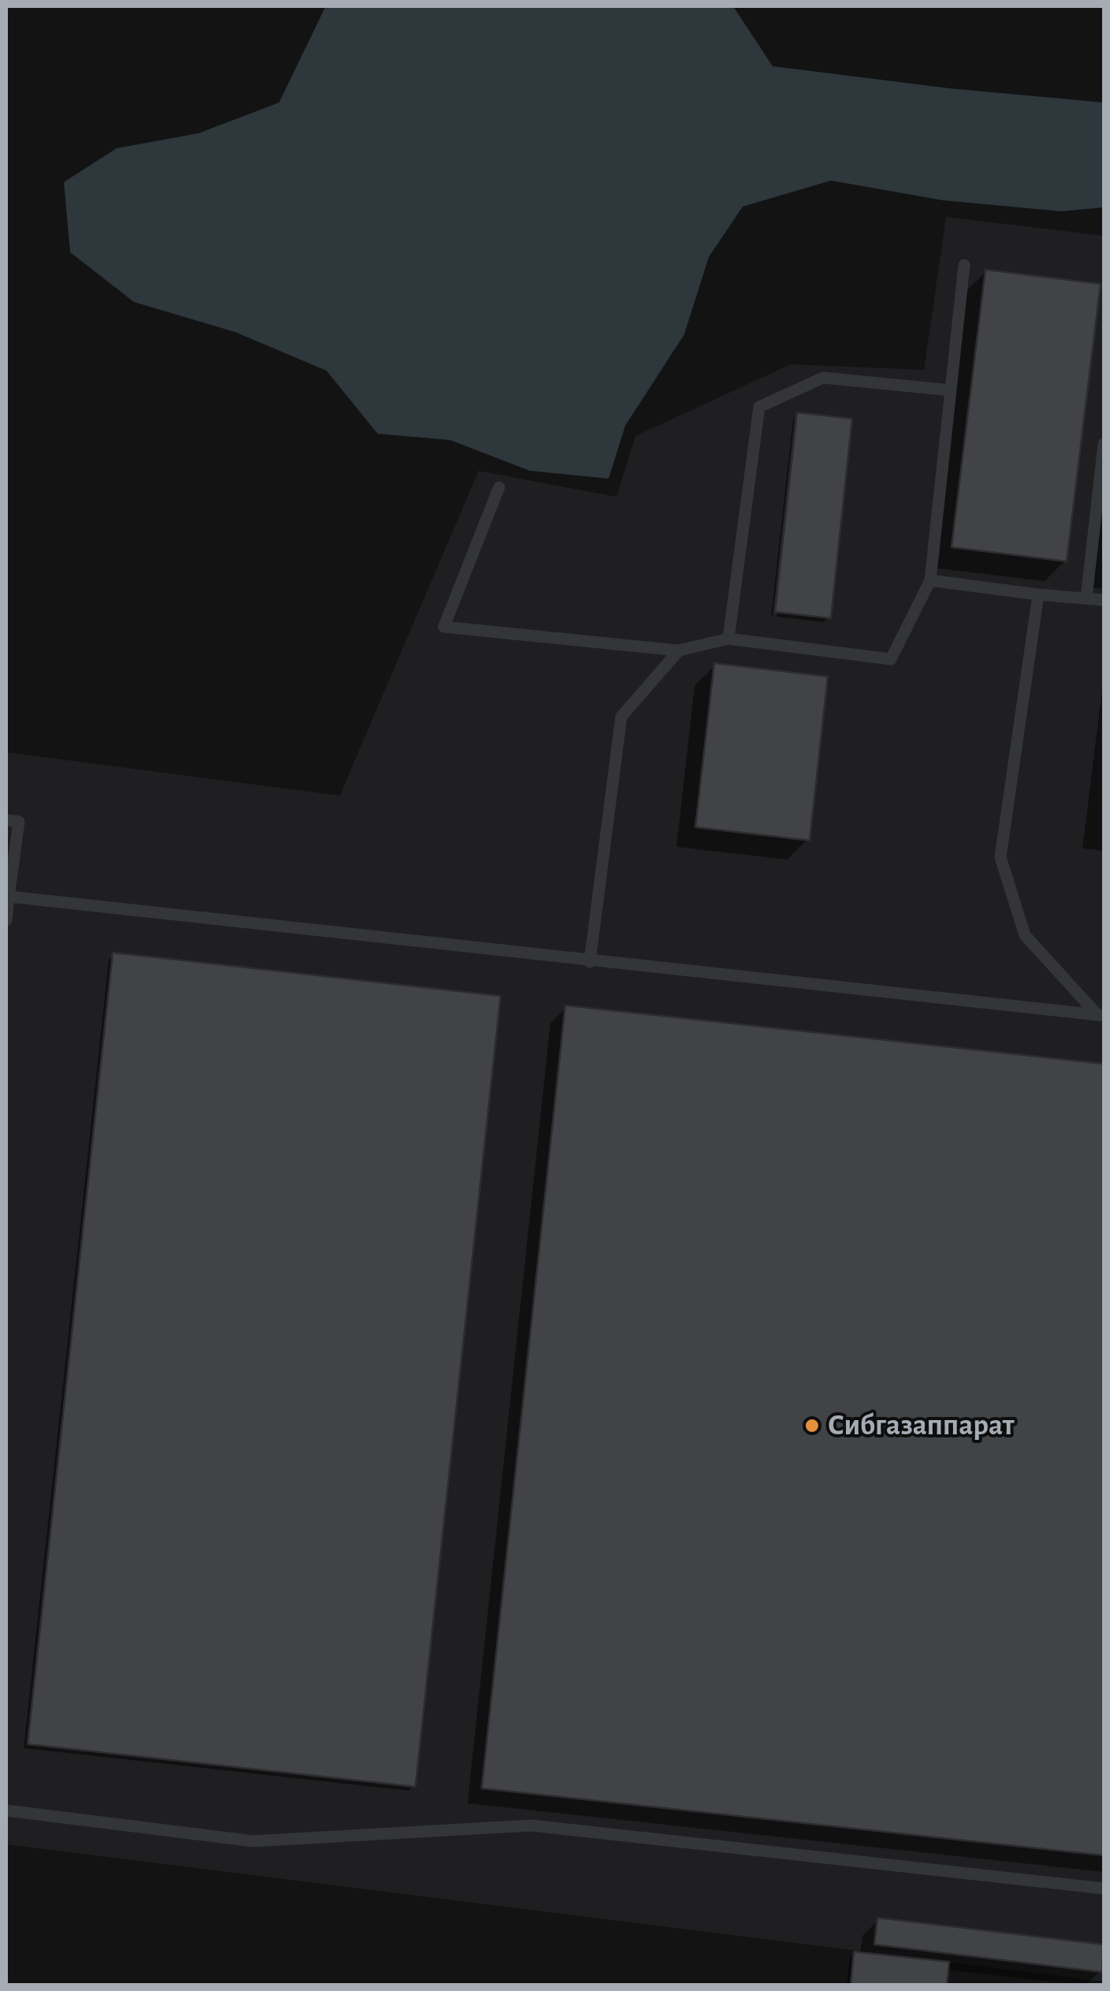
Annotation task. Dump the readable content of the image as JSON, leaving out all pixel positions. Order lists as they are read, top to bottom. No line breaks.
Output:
{"places":["Сибгазаппарат"]}
